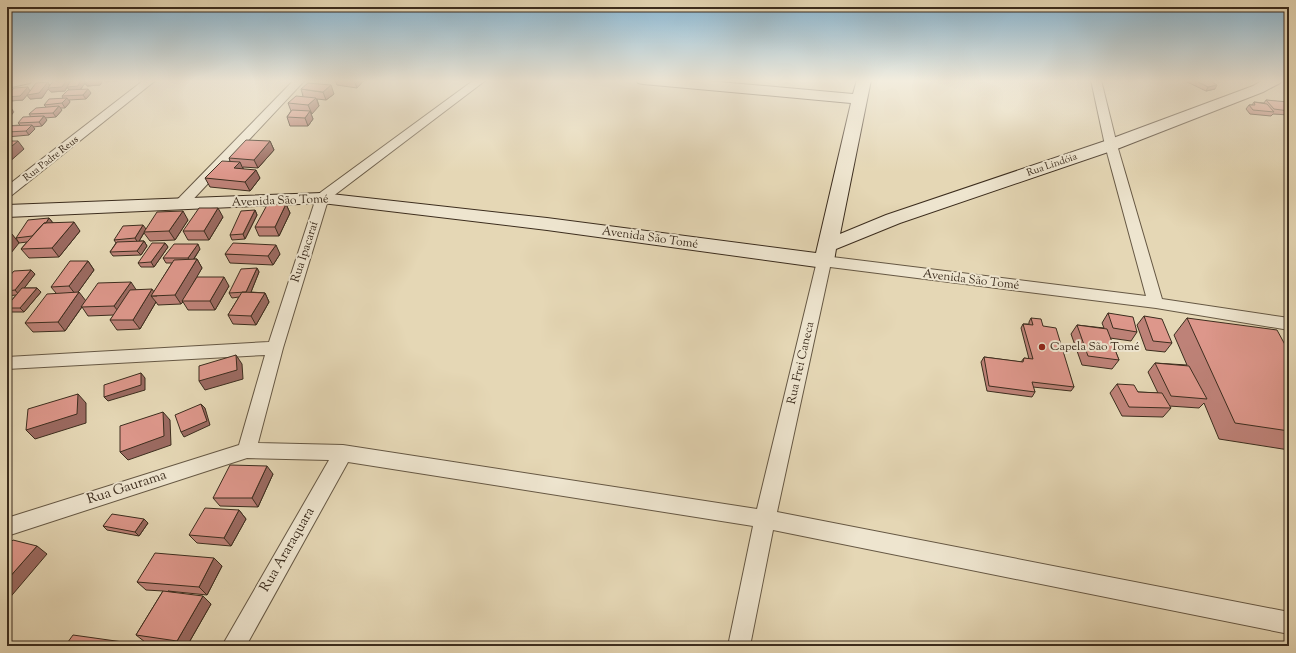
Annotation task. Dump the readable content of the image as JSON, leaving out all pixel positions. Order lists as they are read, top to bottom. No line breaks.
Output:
{"streets":{"street":["Rua Padre Reus","Rua Lindóia","Avenida São Tomé","Rua Ipacaraí","Rua Frei Caneca","Rua Gaurama","Rua Araraquara"]},"crossings":[["Rua Lindóia","Avenida São Tomé"],["Rua Lindóia","Rua Frei Caneca"],["Avenida São Tomé","Rua Ipacaraí"],["Avenida São Tomé","Rua Frei Caneca"],["Rua Ipacaraí","Rua Gaurama"],["Rua Frei Caneca","Rua Gaurama"],["Rua Gaurama","Rua Araraquara"]],"places":["Capela São Tomé"]}
